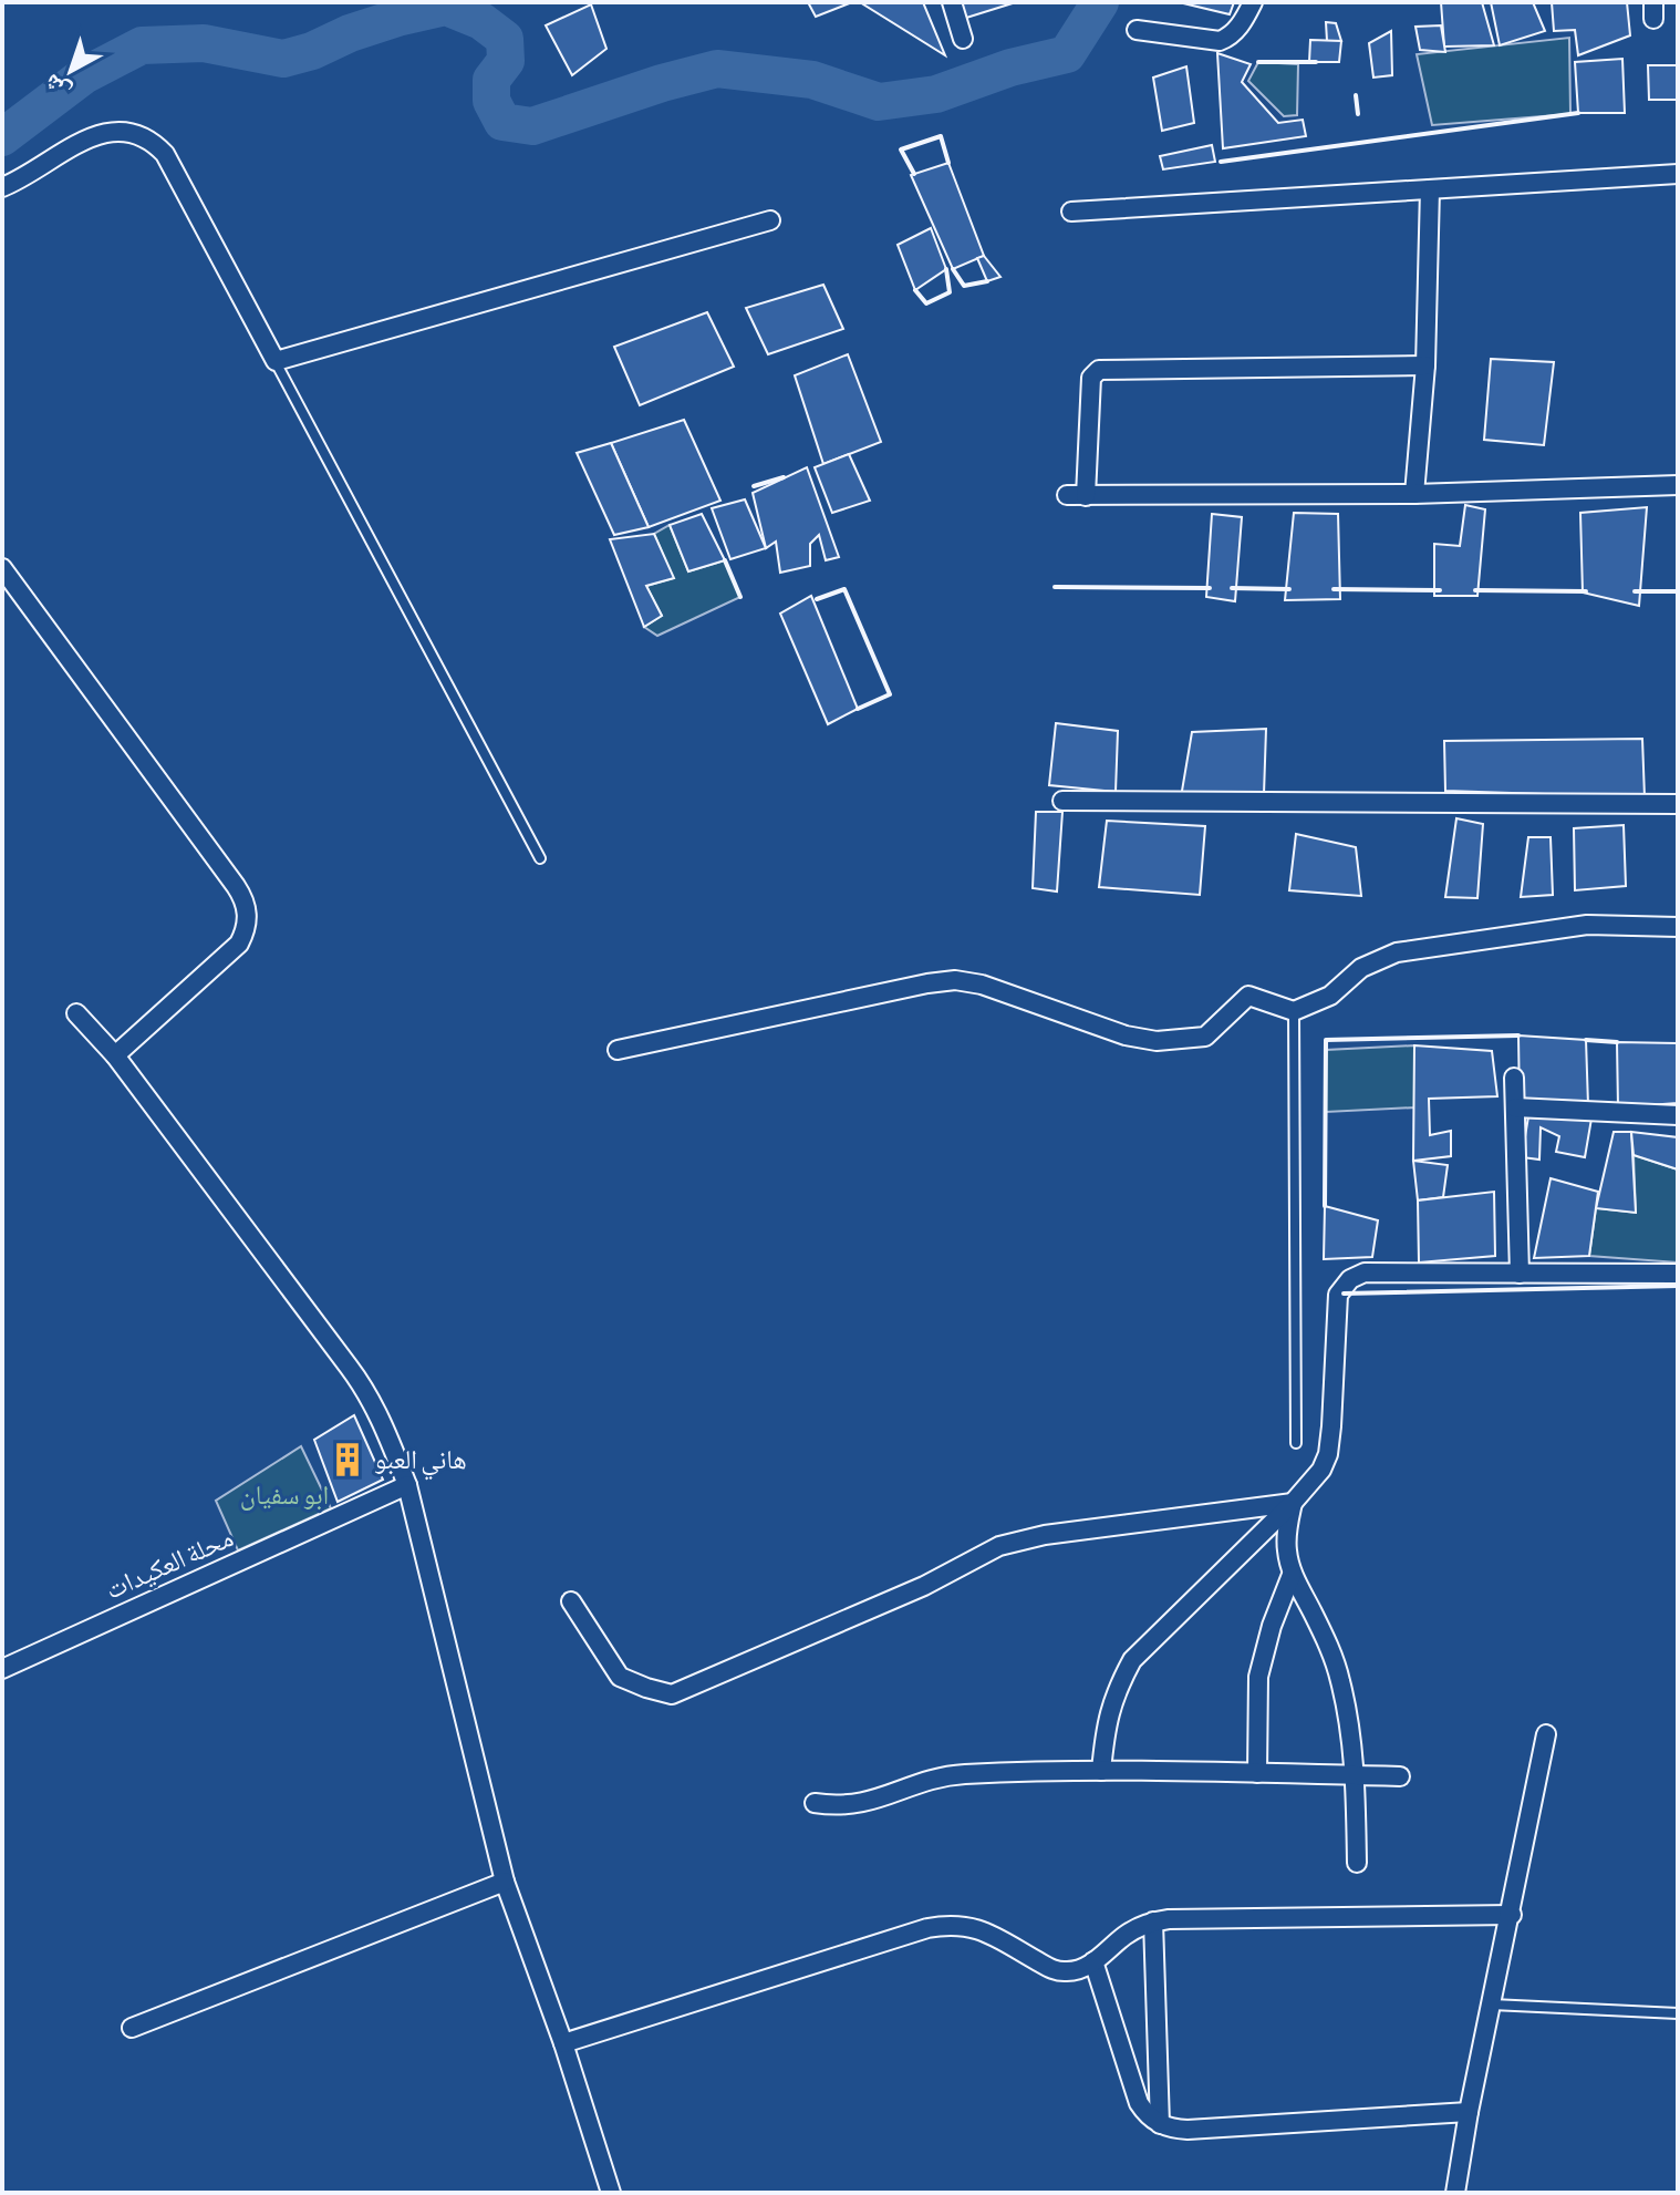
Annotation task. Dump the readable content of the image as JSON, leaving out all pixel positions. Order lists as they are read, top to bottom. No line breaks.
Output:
{"streets":{"street":["محلة العكيدات"]},"parks":["ابو سفيان"],"places":{"building":["هاني العبو"]},"north":"bottom left"}
